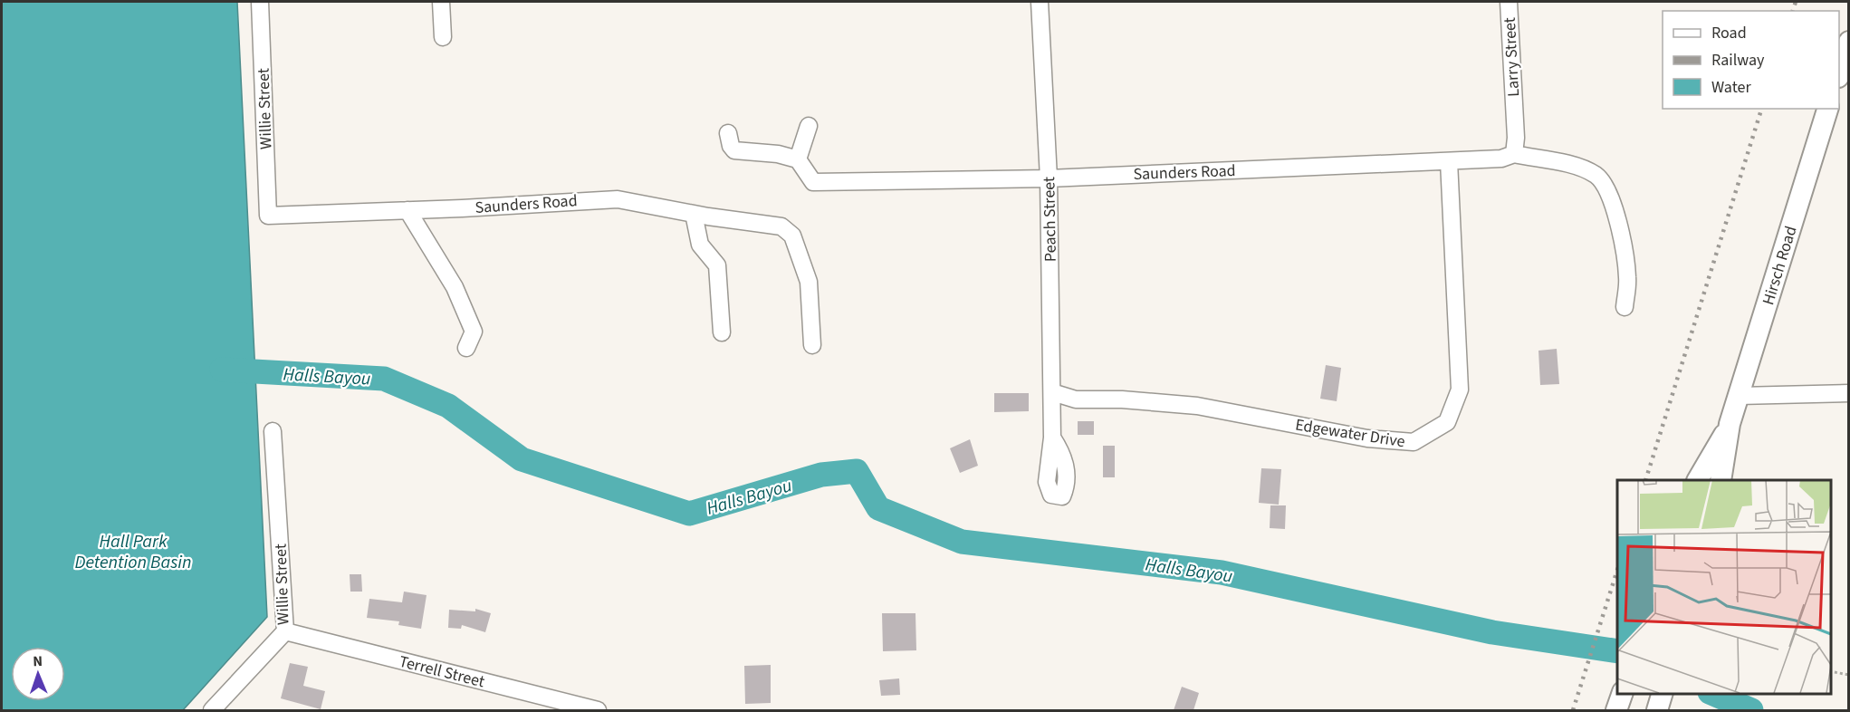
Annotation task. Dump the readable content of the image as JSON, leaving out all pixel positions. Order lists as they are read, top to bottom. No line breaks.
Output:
{"streets":{"main road":["Hirsch Road"],"street":["Larry Street","Willie Street","Saunders Road","Peach Street","Edgewater Drive","Terrell Street"]},"crossings":[["Larry Street","Saunders Road"],["Willie Street","Saunders Road"],["Willie Street","Terrell Street"],["Saunders Road","Peach Street"],["Saunders Road","Edgewater Drive"],["Peach Street","Edgewater Drive"]],"water":["Halls Bayou","Hall Park Detention Basin"],"legend":["Road","Railway","Water"],"north":"top"}
